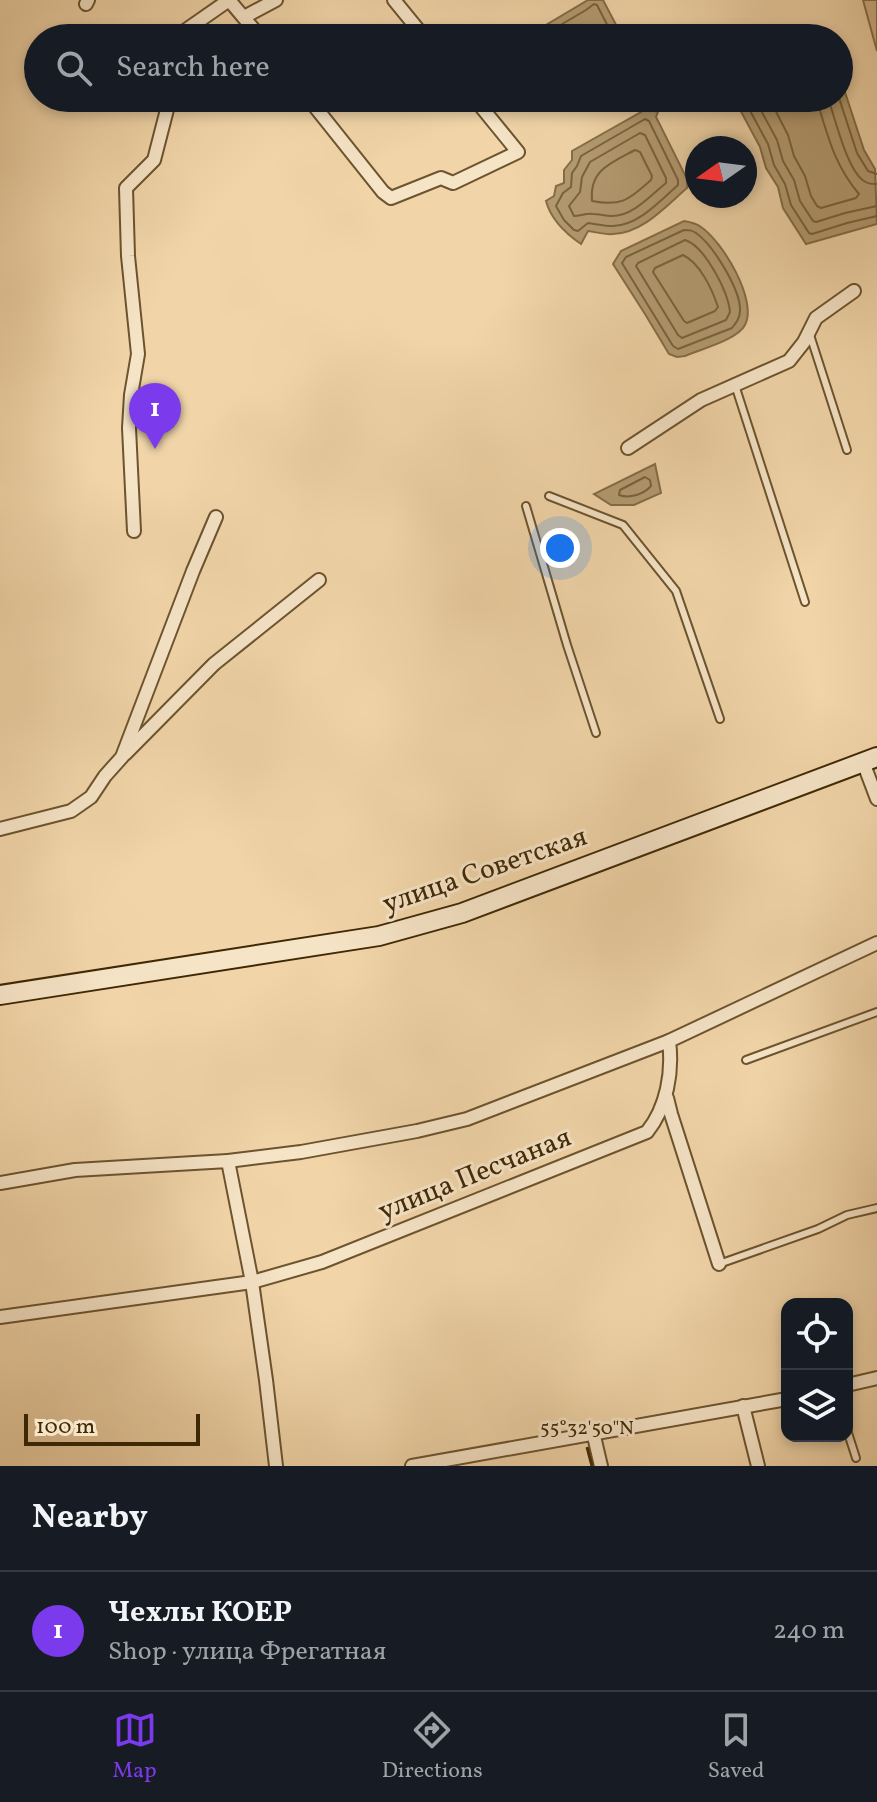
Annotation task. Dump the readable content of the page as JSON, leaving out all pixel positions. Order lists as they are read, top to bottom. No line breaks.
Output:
{"streets":{"street":["улица Советская","улица Песчаная"]},"scale_bar":"100 m","north":"left","page":{"search":"Search here","pins":"1","scale":"100 m","heading":"Nearby","list":[{"mark":"1","name":"Чехлы КОЕР","note":"Shop · улица Фрегатная","value":"240 m"}],"nav":["Map","Directions","Saved"]},"coordinates":["55°32'50\"N"]}
